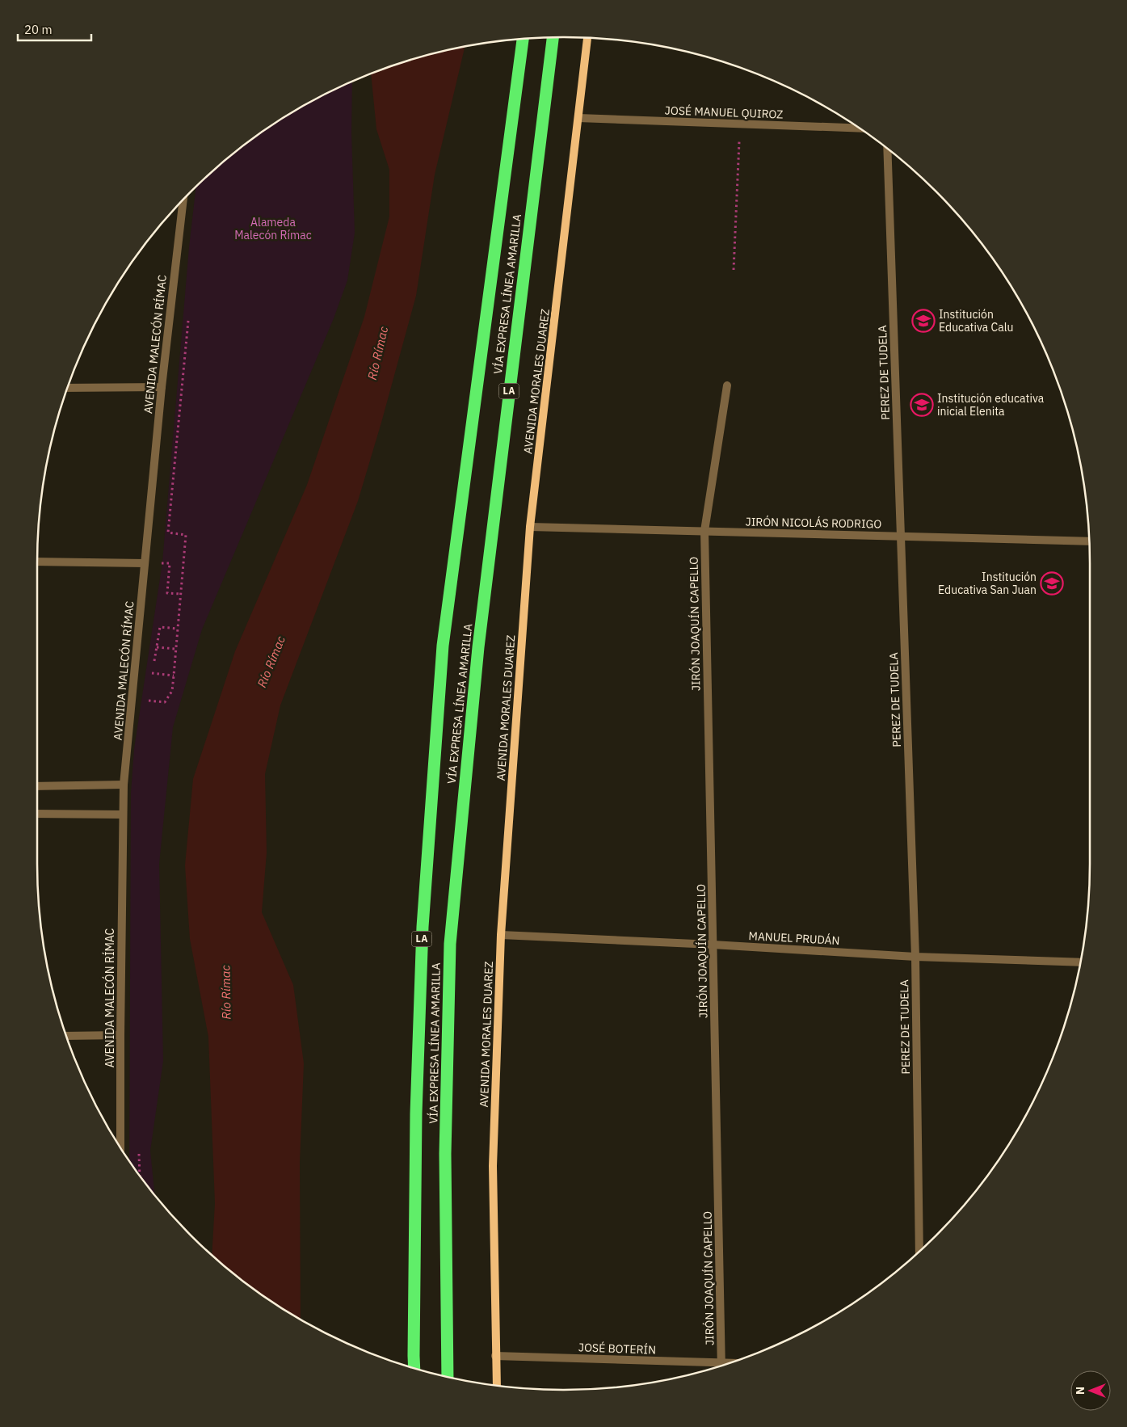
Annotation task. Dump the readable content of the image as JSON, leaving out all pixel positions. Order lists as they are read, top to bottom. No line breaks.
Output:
{"streets":{"highway":["VÍA EXPRESA LÍNEA AMARILLA","LA"],"main road":["AVENIDA MORALES DUAREZ"],"street":["JOSÉ MANUEL QUIROZ","AVENIDA MALECÓN RÍMAC","PEREZ DE TUDELA","JIRÓN NICOLÁS RODRIGO","JIRÓN JOAQUÍN CAPELLO","MANUEL PRUDÁN","JOSÉ BOTERÍN"]},"crossings":[["JOSÉ MANUEL QUIROZ","AVENIDA MORALES DUAREZ"],["PEREZ DE TUDELA","JIRÓN NICOLÁS RODRIGO"],["PEREZ DE TUDELA","MANUEL PRUDÁN"],["AVENIDA MORALES DUAREZ","JIRÓN NICOLÁS RODRIGO"],["AVENIDA MORALES DUAREZ","MANUEL PRUDÁN"],["AVENIDA MORALES DUAREZ","JOSÉ BOTERÍN"],["JIRÓN NICOLÁS RODRIGO","JIRÓN JOAQUÍN CAPELLO"],["JIRÓN JOAQUÍN CAPELLO","MANUEL PRUDÁN"]],"water":["Río Rímac"],"parks":["Alameda Malecón Rímac"],"places":{"school or university":["Institución Educativa Calu","Institución educativa inicial Elenita","Institución Educativa San Juan"]},"scale_bar":"20 m","north":"left"}
